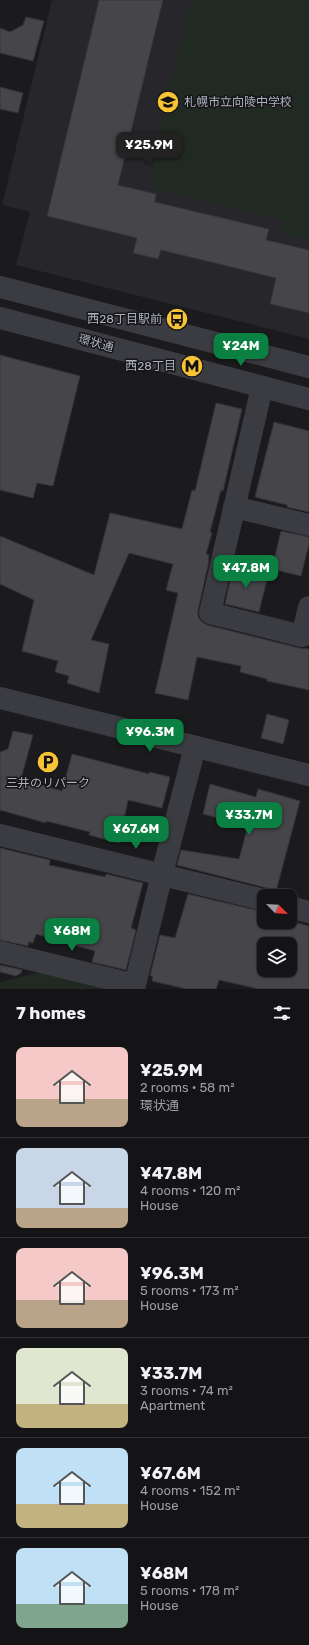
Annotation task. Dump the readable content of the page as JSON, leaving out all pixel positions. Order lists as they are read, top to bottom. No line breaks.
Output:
{"streets":{"street":["環状通"]},"places":{"school or university":["札幌市立向陵中学校"],"bus stop":["西28丁目駅前"],"metro station":["西28丁目"],"parking":["三井のリパーク"]},"north":"bottom right","page":{"price":["¥25.9M","¥24M","¥47.8M","¥96.3M","¥33.7M","¥67.6M","¥68M"],"heading":"7 homes","list":[{"name":"¥25.9M","note":"2 rooms · 58 m² · 環状通"},{"name":"¥47.8M","note":"4 rooms · 120 m² · House"},{"name":"¥96.3M","note":"5 rooms · 173 m² · House"},{"name":"¥33.7M","note":"3 rooms · 74 m² · Apartment"},{"name":"¥67.6M","note":"4 rooms · 152 m² · House"},{"name":"¥68M","note":"5 rooms · 178 m² · House"}]}}
